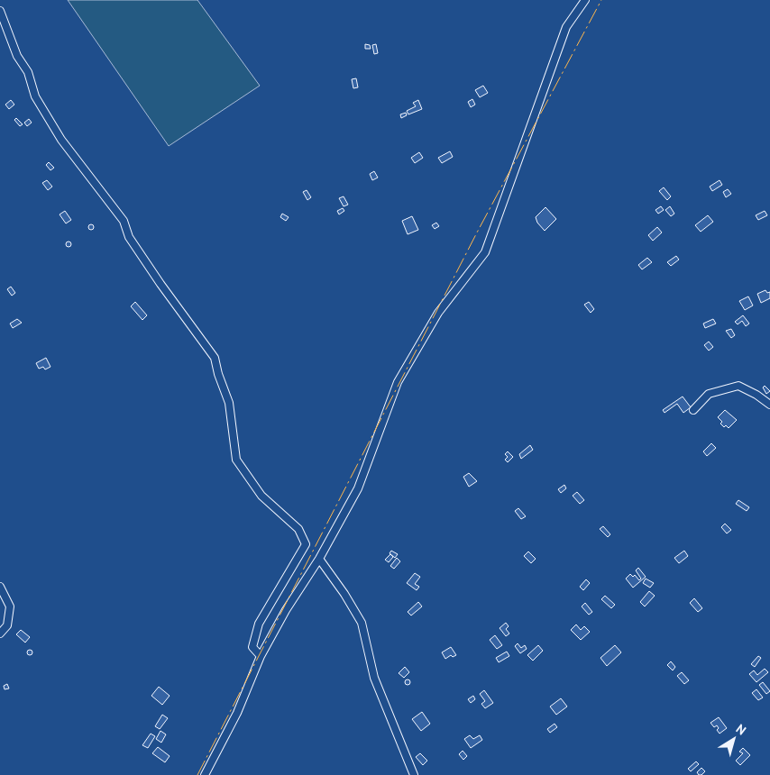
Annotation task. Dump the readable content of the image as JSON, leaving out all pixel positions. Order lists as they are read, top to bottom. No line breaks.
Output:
{"north":"top right"}
